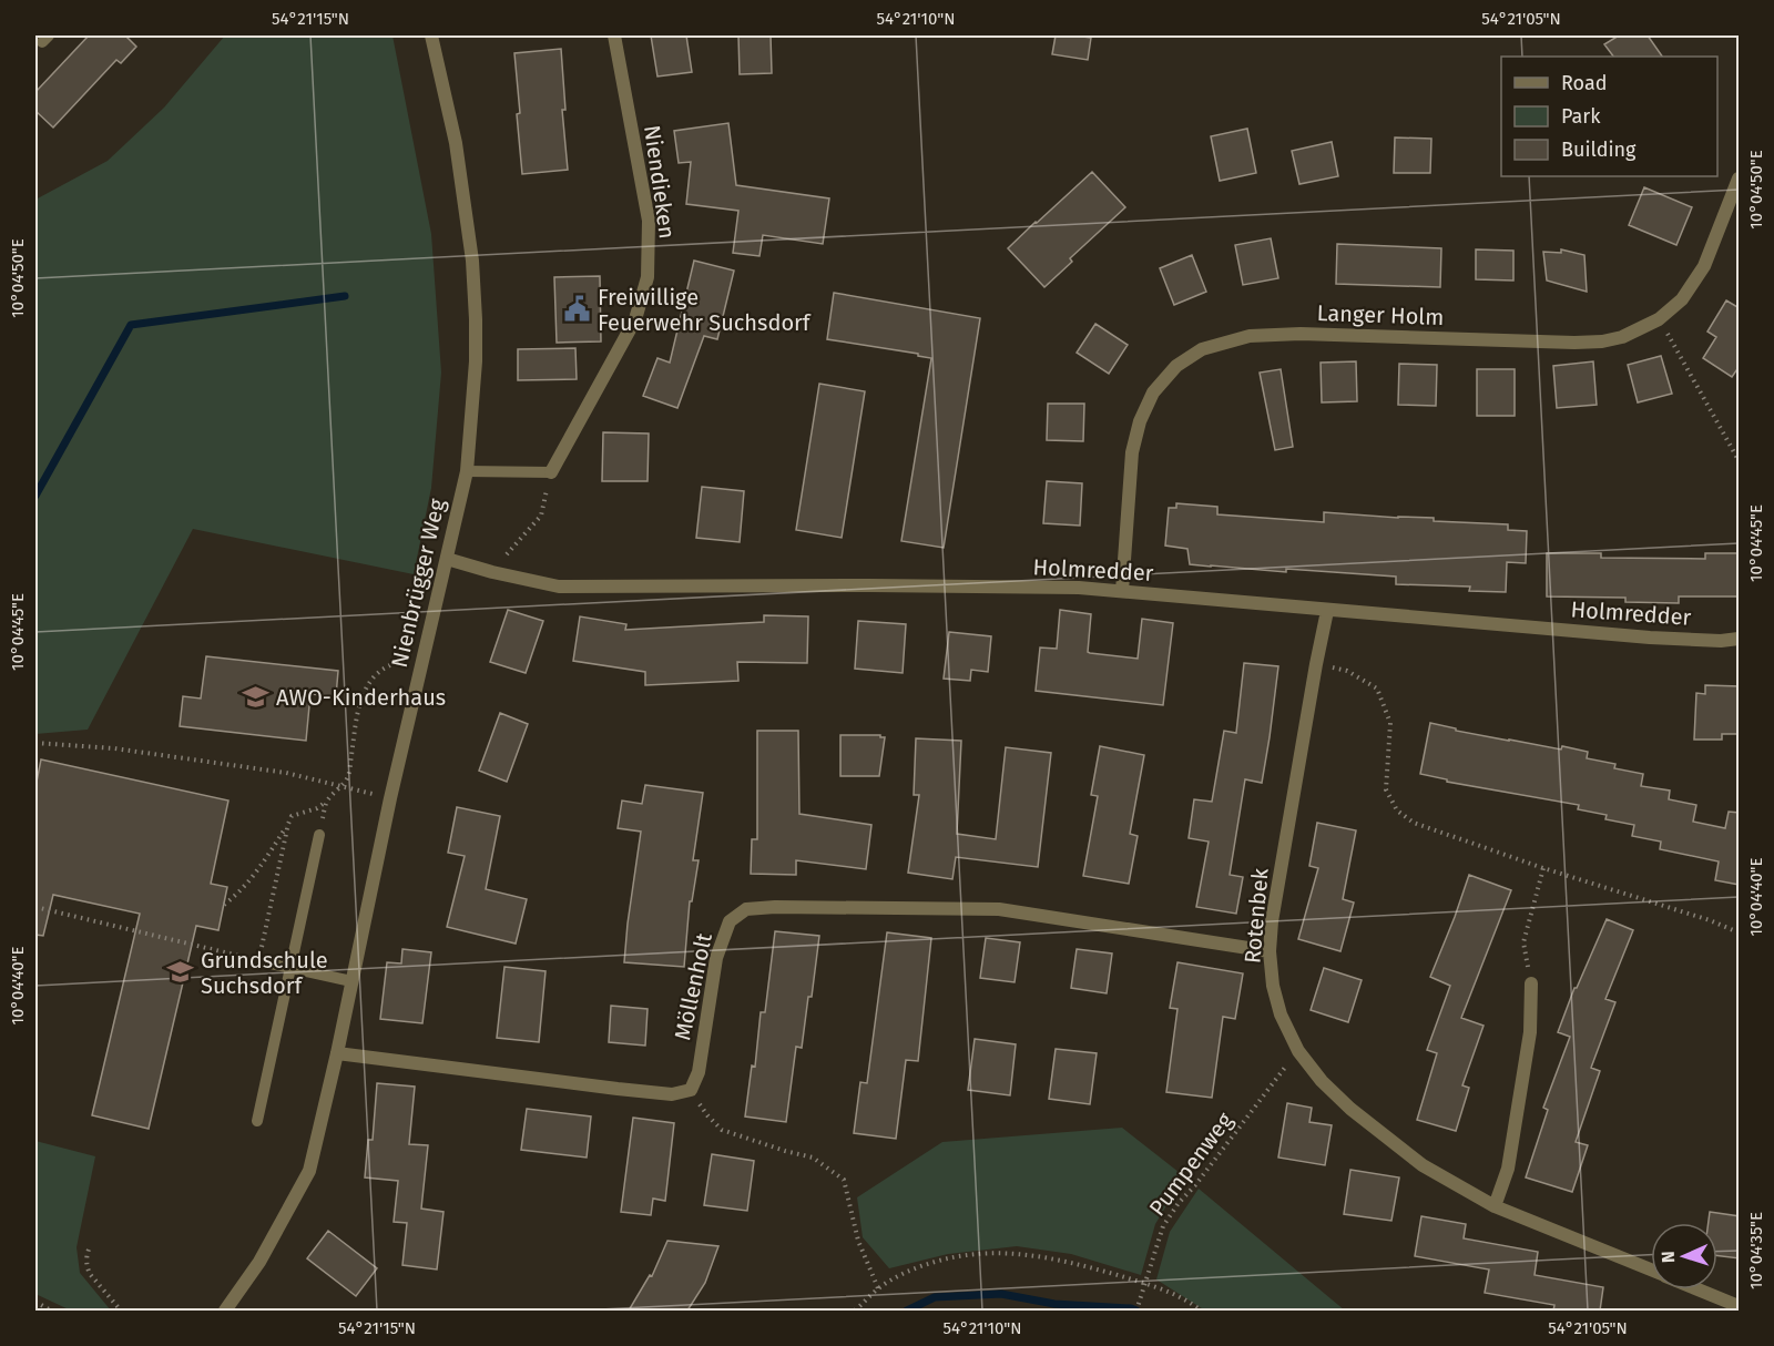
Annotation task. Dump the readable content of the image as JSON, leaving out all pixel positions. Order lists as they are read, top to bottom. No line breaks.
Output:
{"streets":{"street":["Niendieken","Langer Holm","Holmredder","Nienbrügger Weg","Rotenbek","Möllenholt"],"path":["Pumpenweg"]},"crossings":[["Langer Holm","Holmredder"],["Holmredder","Nienbrügger Weg"],["Holmredder","Rotenbek"],["Rotenbek","Möllenholt"],["Rotenbek","Pumpenweg"]],"places":{"public building":["Freiwillige Feuerwehr Suchsdorf"],"school or university":["AWO-Kinderhaus","Grundschule Suchsdorf"]},"legend":["Road","Park","Building"],"north":"left","coordinates":["54°21'15\"N","54°21'10\"N","54°21'05\"N","10°04'50\"E","10°04'45\"E","10°04'40\"E","10°04'35\"E"]}
